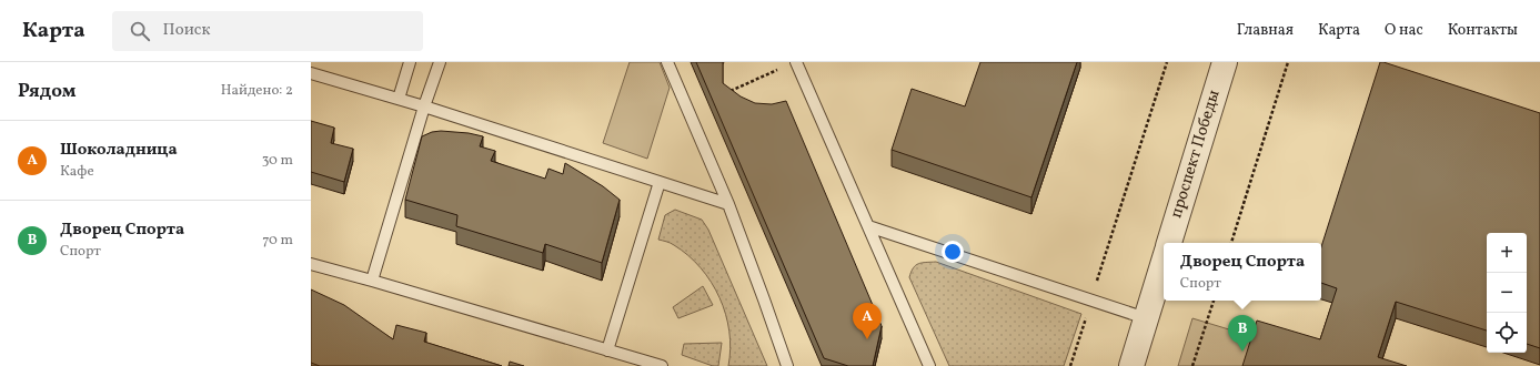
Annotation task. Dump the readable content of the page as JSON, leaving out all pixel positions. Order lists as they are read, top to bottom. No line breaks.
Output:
{"streets":{"street":["проспект Победы"]},"page":{"header":"Карта","search":"Поиск","nav":["Главная","Карта","О нас","Контакты"],"heading":["Рядом","Найдено: 2"],"list":[{"mark":"A","name":"Шоколадница","note":"Кафе","value":"30 m"},{"mark":"B","name":"Дворец Спорта","note":"Спорт","value":"70 m"}],"map_buttons":["+","−"],"popup":["Дворец Спорта","Спорт"],"pins":["A","B"]}}
